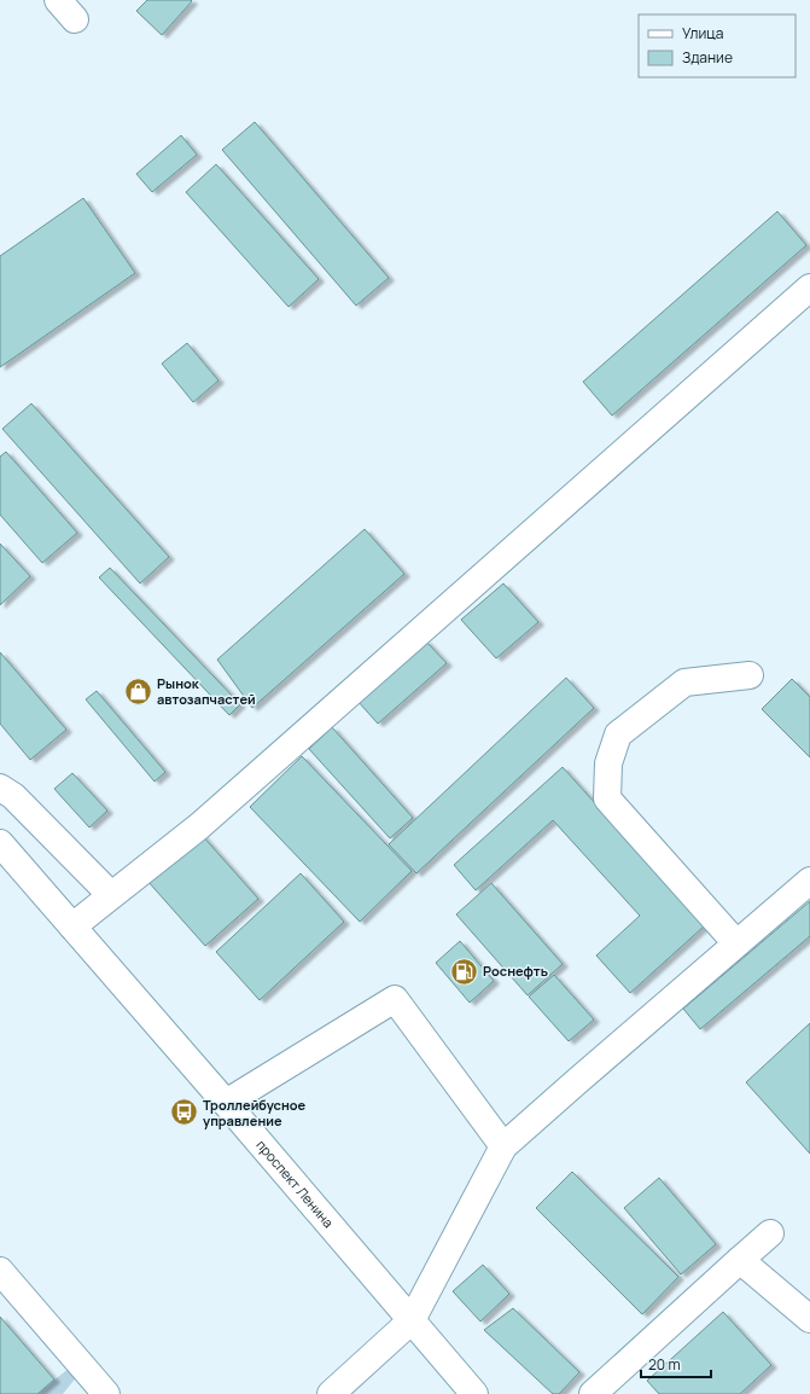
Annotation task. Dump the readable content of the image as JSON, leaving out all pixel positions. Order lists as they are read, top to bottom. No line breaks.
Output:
{"streets":{"main road":["проспект Ленина"]},"places":{"shop":["Рынок автозапчастей"],"fuel station":["Роснефть"],"bus stop":["Троллейбусное управление"]},"legend":["Улица","Здание"],"scale_bar":"20 m"}
